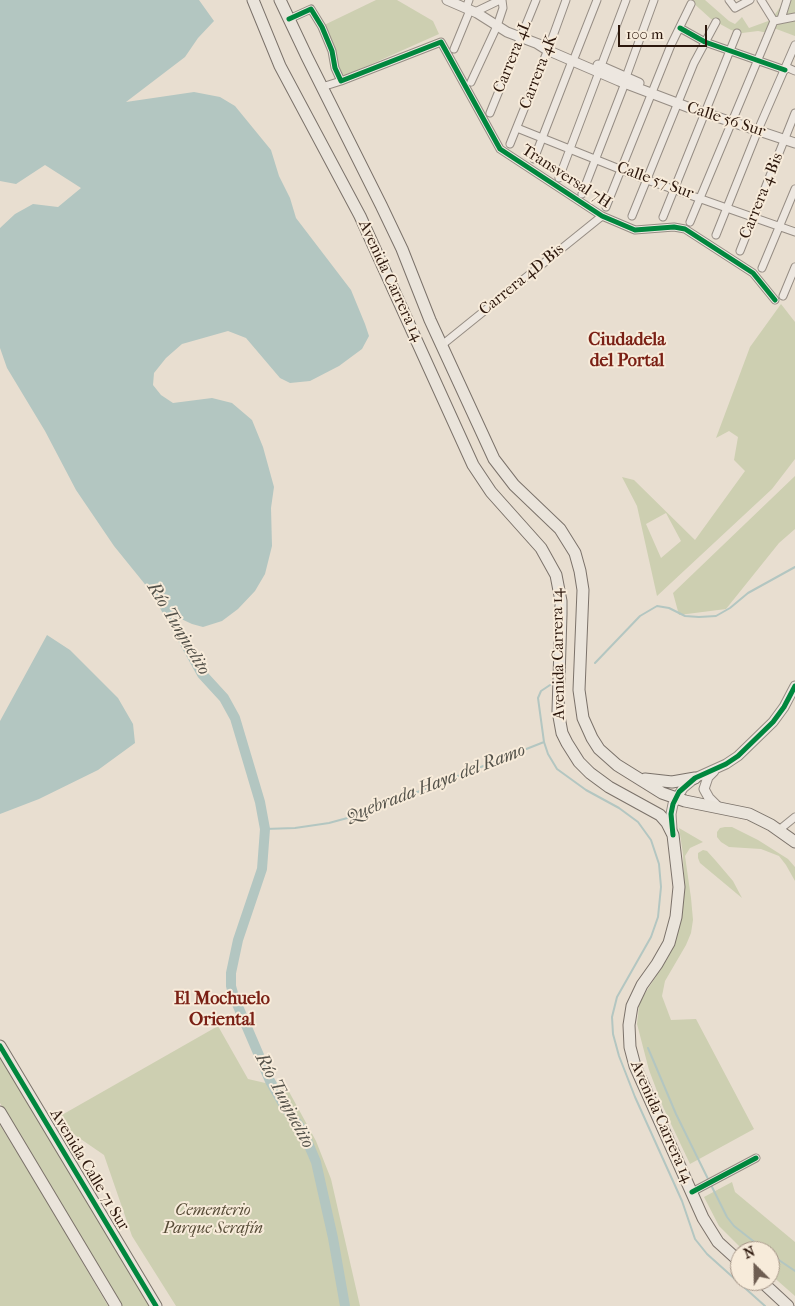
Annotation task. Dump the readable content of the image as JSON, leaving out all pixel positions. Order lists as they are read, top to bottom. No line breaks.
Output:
{"streets":{"main road":["Avenida Carrera 14","Avenida Calle 71 Sur"],"street":["Carrera 4L","Carrera 4K","Calle 56 Sur","Transversal 7H","Calle 57 Sur","Carrera 4 Bis","Carrera 4D Bis"]},"crossings":[["Carrera 4L","Calle 56 Sur"],["Carrera 4K","Calle 56 Sur"],["Carrera 4K","Calle 57 Sur"],["Calle 56 Sur","Carrera 4 Bis"],["Transversal 7H","Carrera 4D Bis"],["Calle 57 Sur","Carrera 4 Bis"],["Carrera 4D Bis","Avenida Carrera 14"]],"districts":["Ciudadela del Portal","El Mochuelo Oriental"],"water":["Río Tunjuelito","Quebrada Haya del Ramo"],"parks":["Cementerio Parque Serafín"],"scale_bar":"100 m","north":"top left"}
